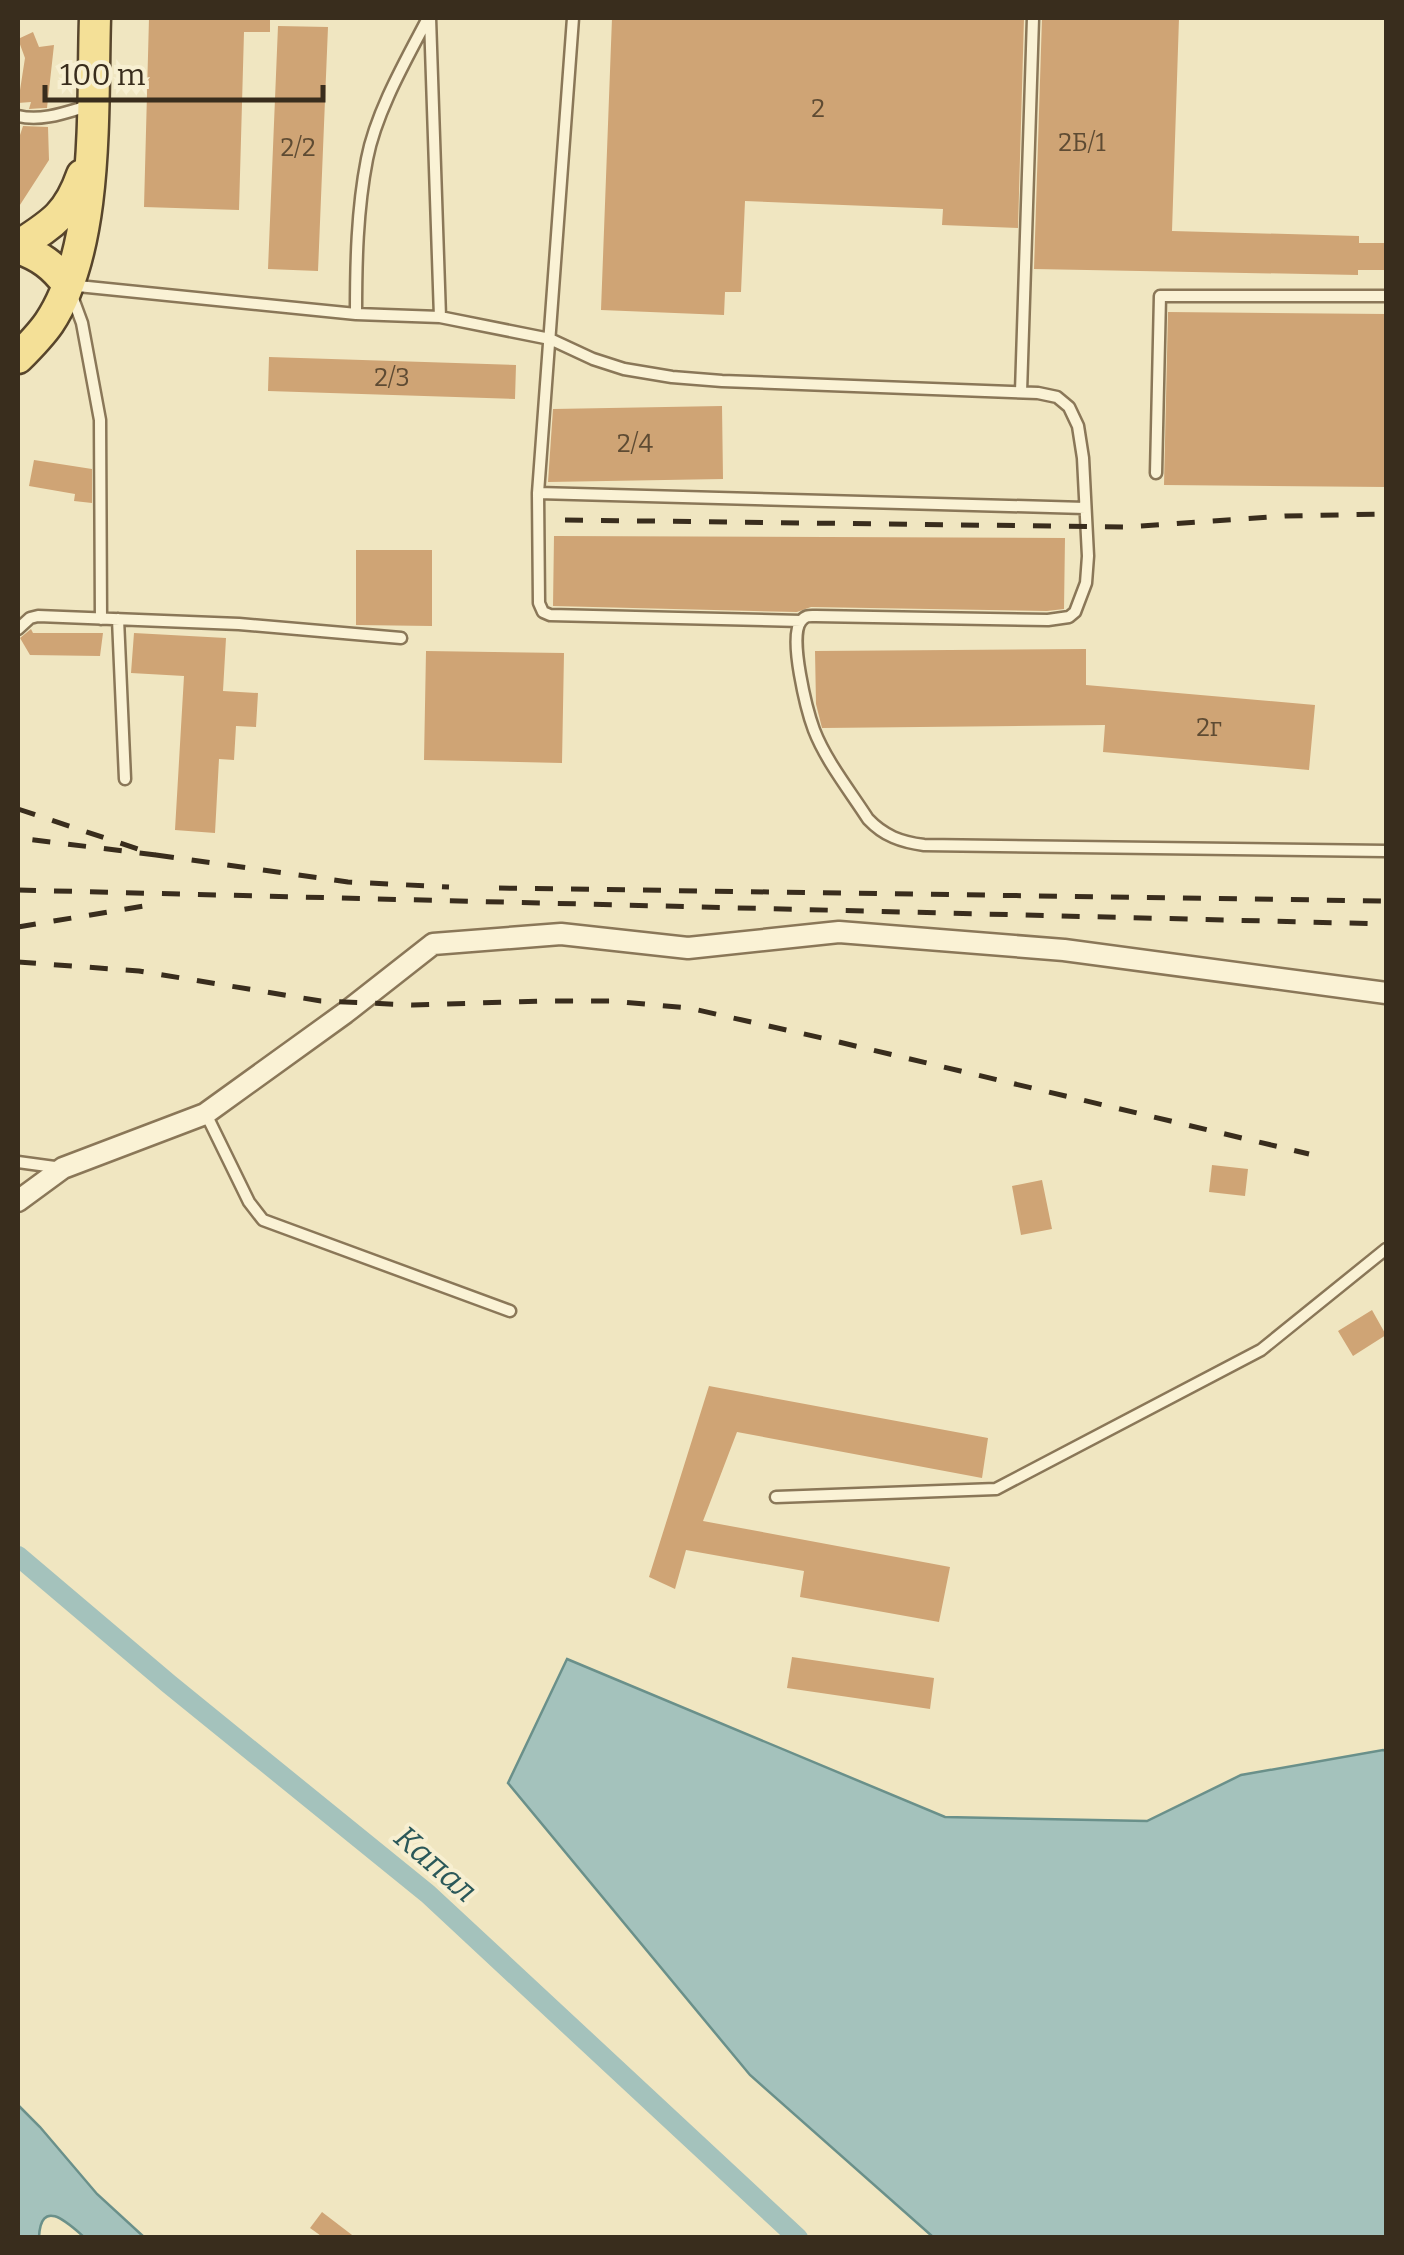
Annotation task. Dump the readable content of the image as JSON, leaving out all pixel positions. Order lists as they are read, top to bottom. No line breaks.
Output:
{"water":["Капал"],"house_numbers":["2","2Б/1","2/2","2/3","2/4","2г"],"scale_bar":"100 m"}
